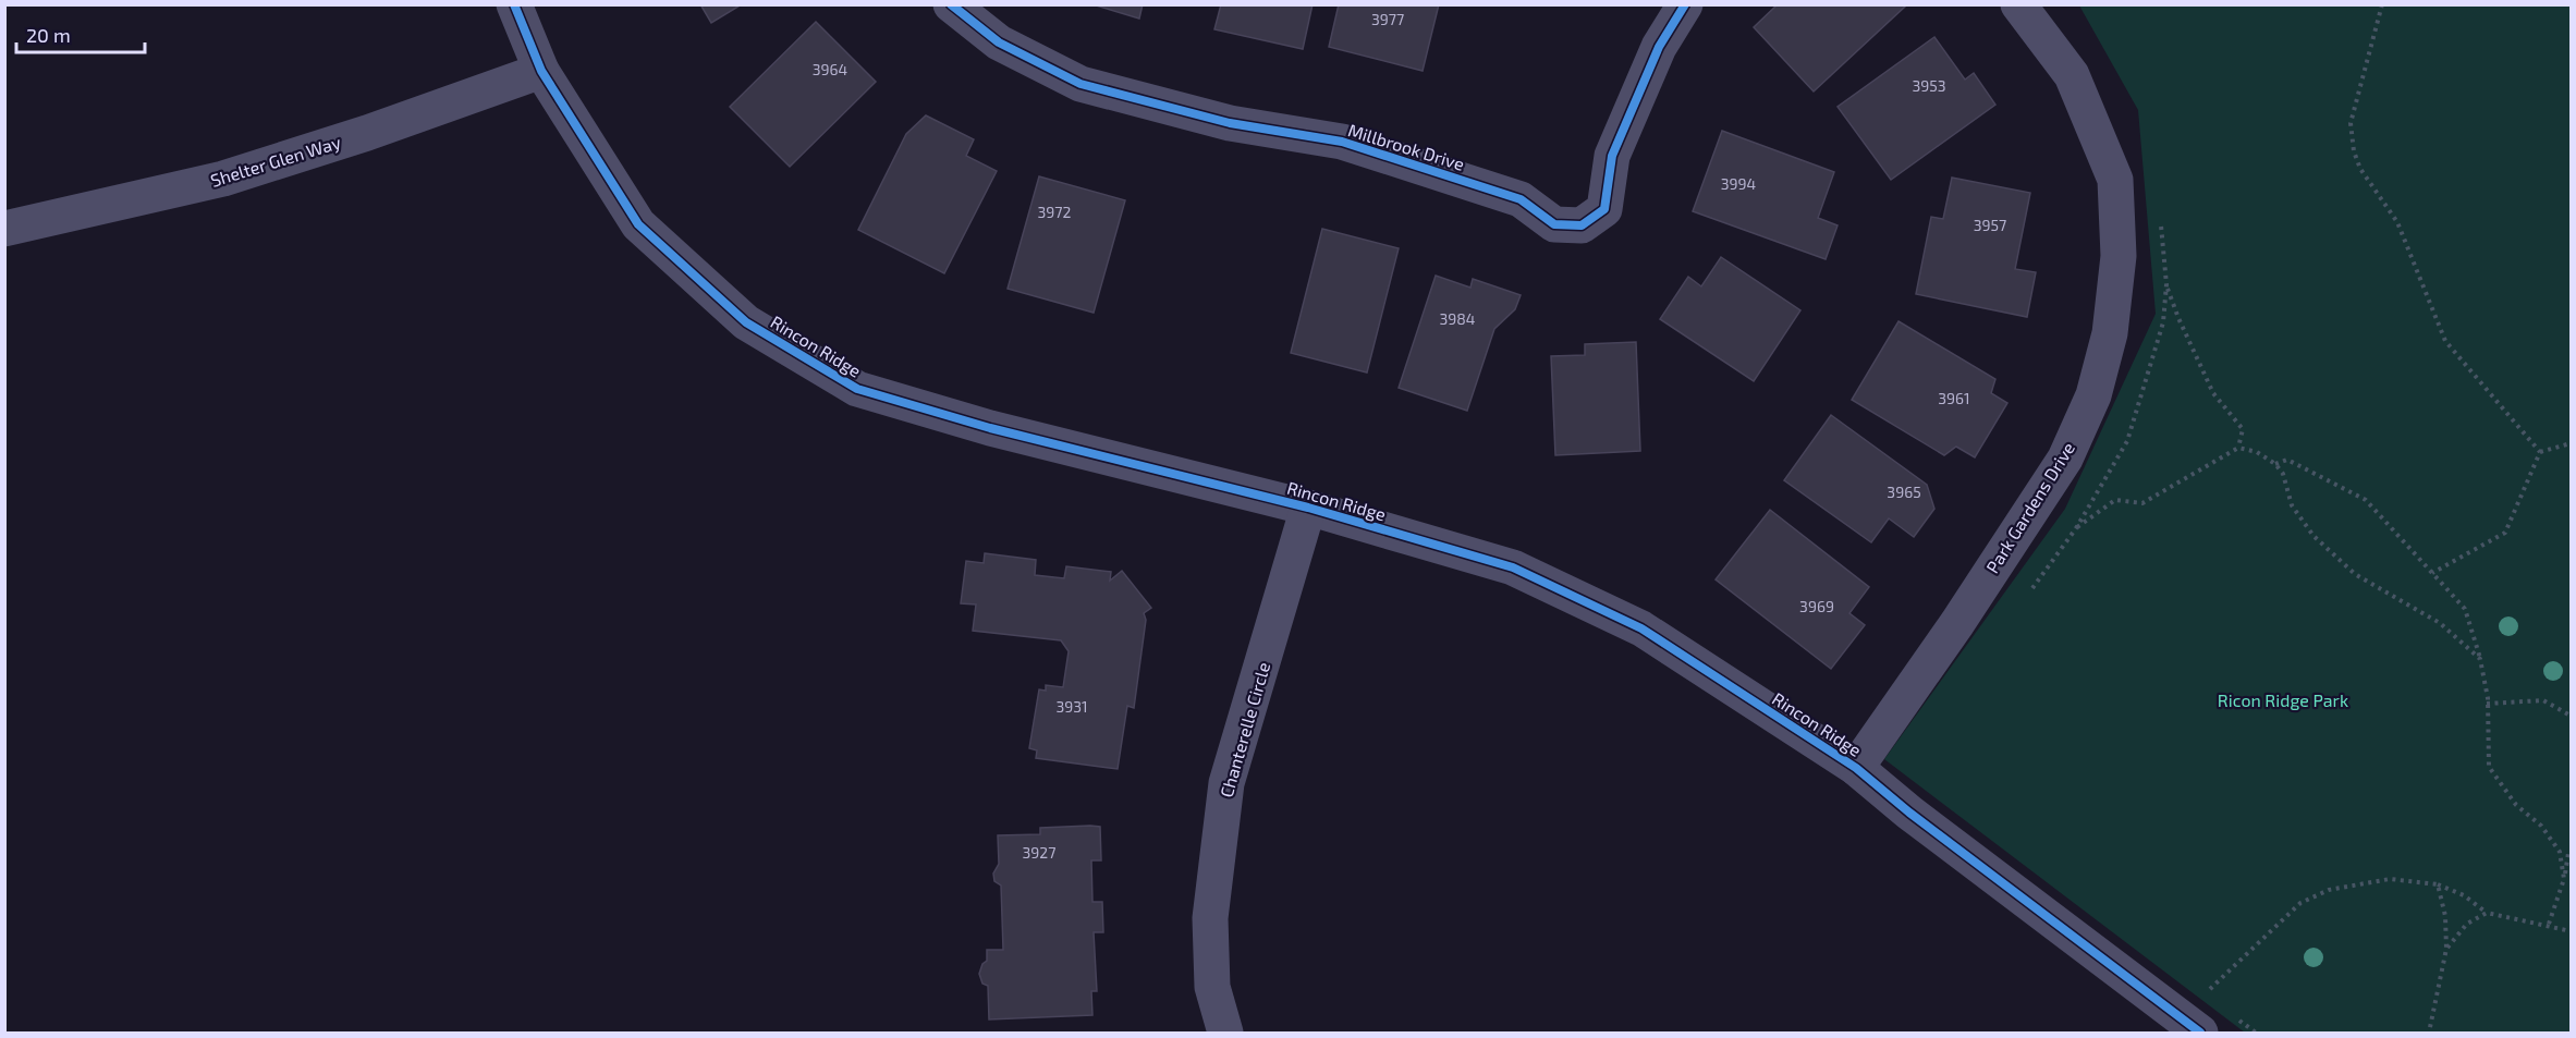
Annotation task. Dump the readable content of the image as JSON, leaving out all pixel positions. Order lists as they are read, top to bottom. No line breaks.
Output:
{"streets":{"street":["Millbrook Drive","Shelter Glen Way","Rincon Ridge","Park Gardens Drive","Chanterelle Circle"]},"crossings":[["Shelter Glen Way","Rincon Ridge"],["Rincon Ridge","Park Gardens Drive"],["Rincon Ridge","Chanterelle Circle"]],"parks":["Ricon Ridge Park"],"house_numbers":["3977","3964","3953","3994","3972","3957","3984","3961","3965","3969","3931","3927"],"scale_bar":"20 m"}
